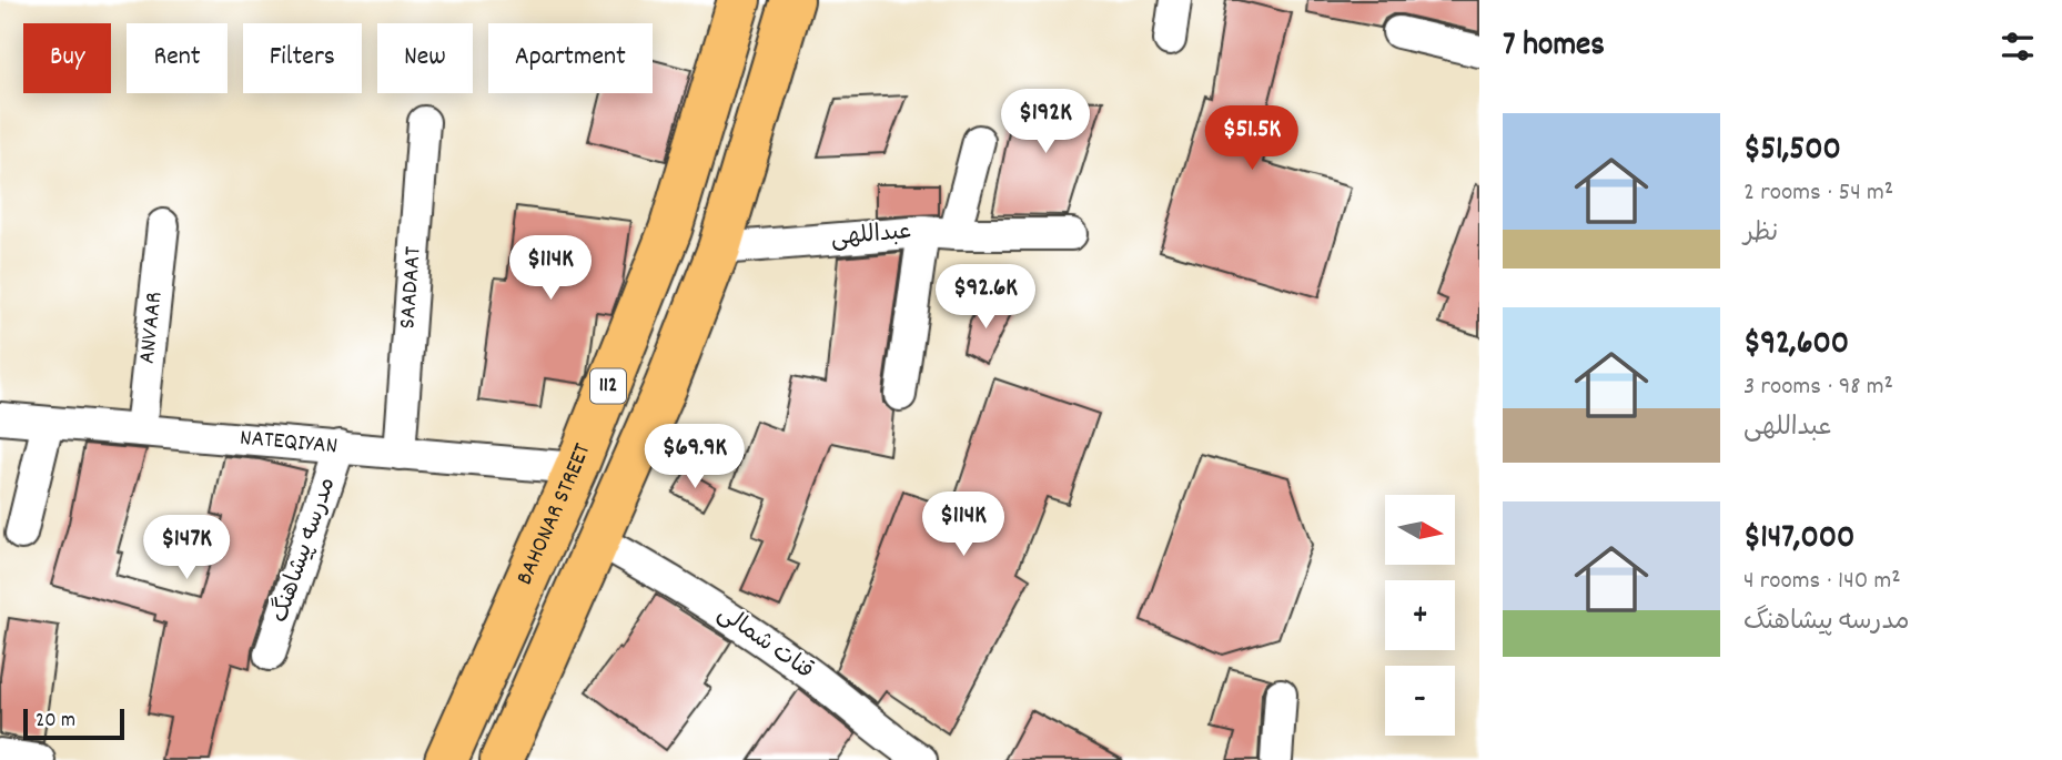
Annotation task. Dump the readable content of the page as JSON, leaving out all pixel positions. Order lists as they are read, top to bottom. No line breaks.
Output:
{"streets":{"main road":["112","BAHONAR STREET"],"street":["عبداللهی","SAADAAT","ANVAAR","NATEQIYAN","مدرسه پیشاهنگ","قنات شمالى"]},"crossings":[["عبداللهی","112"],["SAADAAT","NATEQIYAN"],["ANVAAR","NATEQIYAN"],["112","قنات شمالى"],["NATEQIYAN","BAHONAR STREET"],["NATEQIYAN","مدرسه پیشاهنگ"]],"scale_bar":"20 m","north":"right","page":{"heading":"7 homes","chip":["Buy","Rent","Filters","New","Apartment"],"price":["$192K","$51.5K","$114K","$92.6K","$69.9K","$114K","$147K"],"list":[{"name":"$51,500","note":"2 rooms · 54 m² · نظر"},{"name":"$92,600","note":"3 rooms · 98 m² · عبداللهی"},{"name":"$147,000","note":"4 rooms · 140 m² · مدرسه پیشاهنگ"}],"map_buttons":["+","−"],"scale":"20 m"}}
